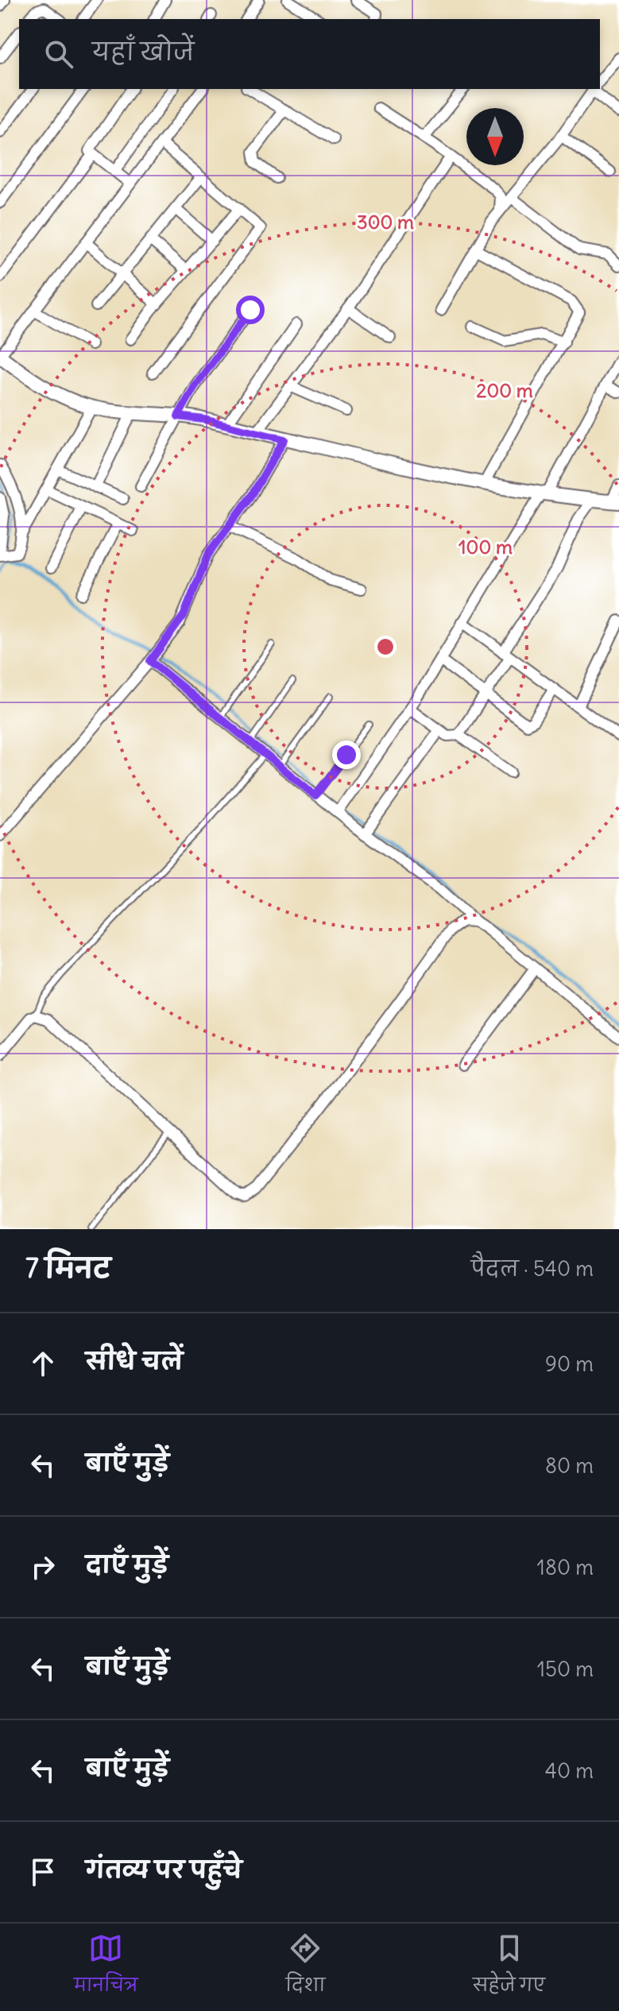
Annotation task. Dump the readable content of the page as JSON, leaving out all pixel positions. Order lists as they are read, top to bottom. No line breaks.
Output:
{"north":"bottom","page":{"search":"यहाँ खोजें","heading":["7 मिनट","पैदल · 540 m"],"list":[["सीधे चलें","90 m"],["बाएँ मुड़ें","80 m"],["दाएँ मुड़ें","180 m"],["बाएँ मुड़ें","150 m"],["बाएँ मुड़ें","40 m"],"गंतव्य पर पहुँचे"],"nav":["मानचित्र","दिशा","सहेजे गए"]},"rings":["300 m","200 m","100 m"]}
